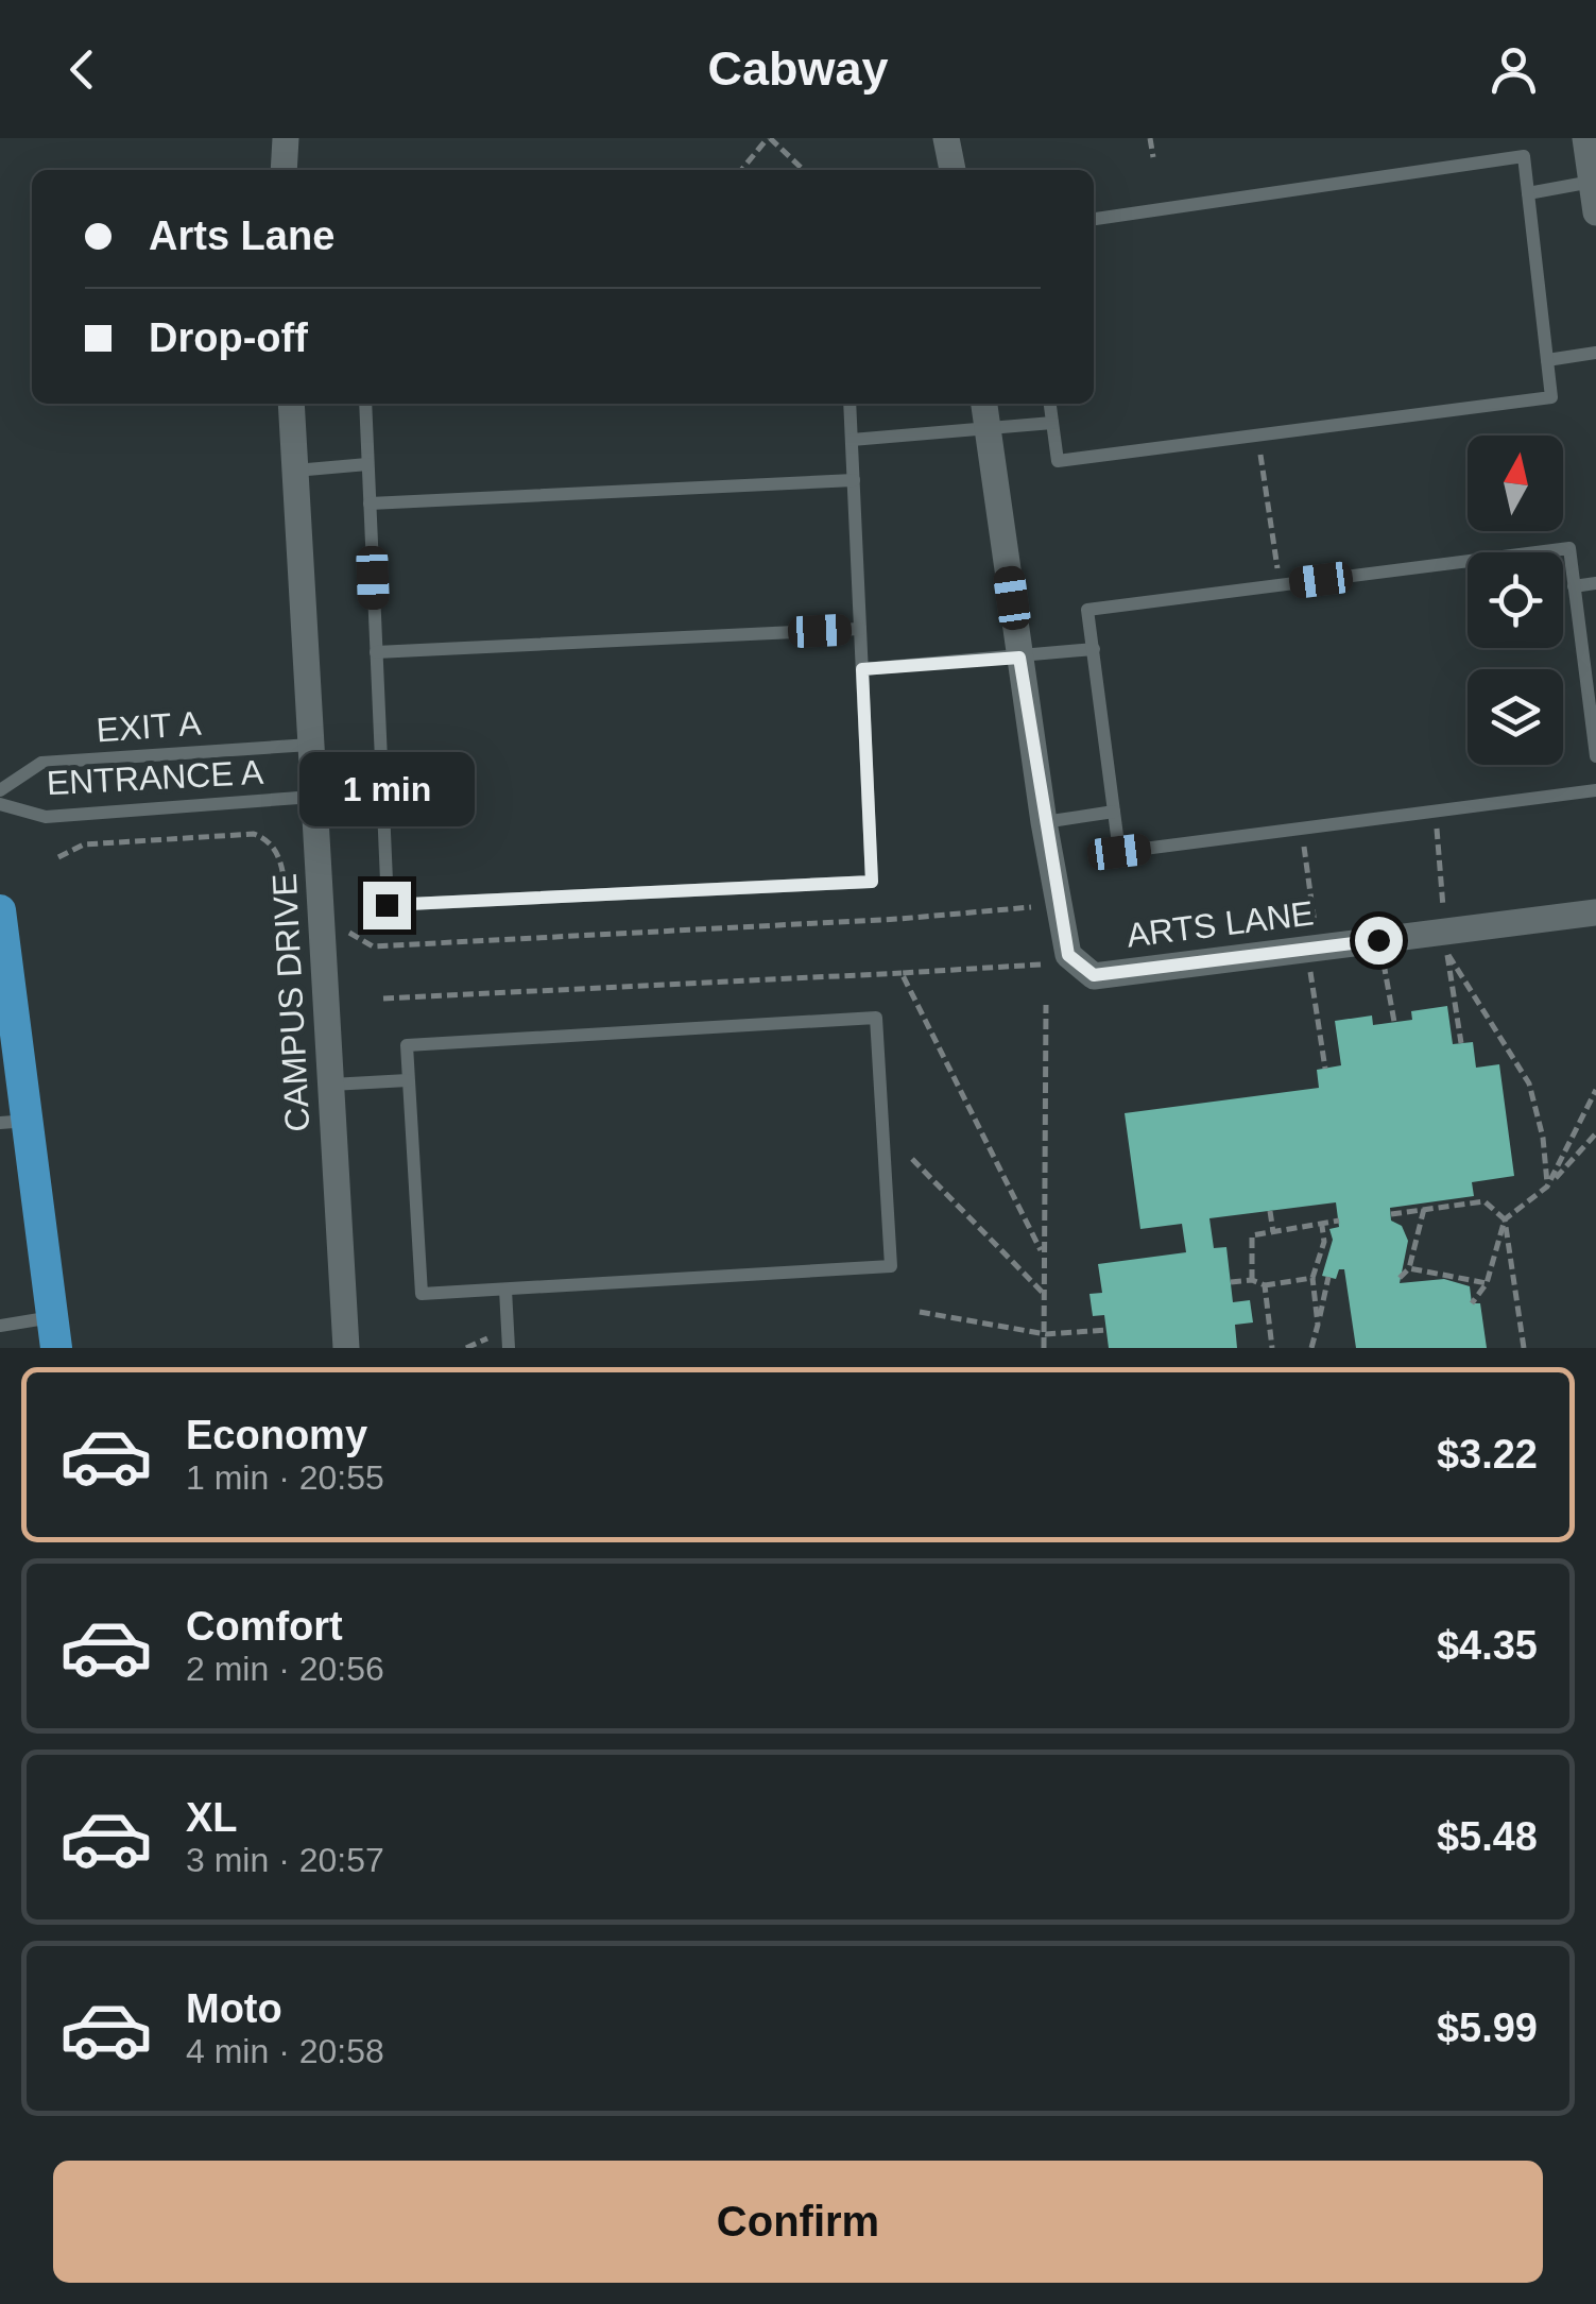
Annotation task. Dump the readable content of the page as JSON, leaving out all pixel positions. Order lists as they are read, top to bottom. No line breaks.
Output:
{"streets":{"street":["ARTS LANE","CAMPUS DRIVE"],"lane":["EXIT A","ENTRANCE A"]},"crossings":[["EXIT A","CAMPUS DRIVE"],["ENTRANCE A","CAMPUS DRIVE"]],"north":"top","page":{"header":"Cabway","banner":["Arts Lane","Drop-off"],"bubble":"1 min","list":[{"name":"Economy","note":"1 min · 20:55","value":"$3.22"},{"name":"Comfort","note":"2 min · 20:56","value":"$4.35"},{"name":"XL","note":"3 min · 20:57","value":"$5.48"},{"name":"Moto","note":"4 min · 20:58","value":"$5.99"}],"buttons":"Confirm"}}
